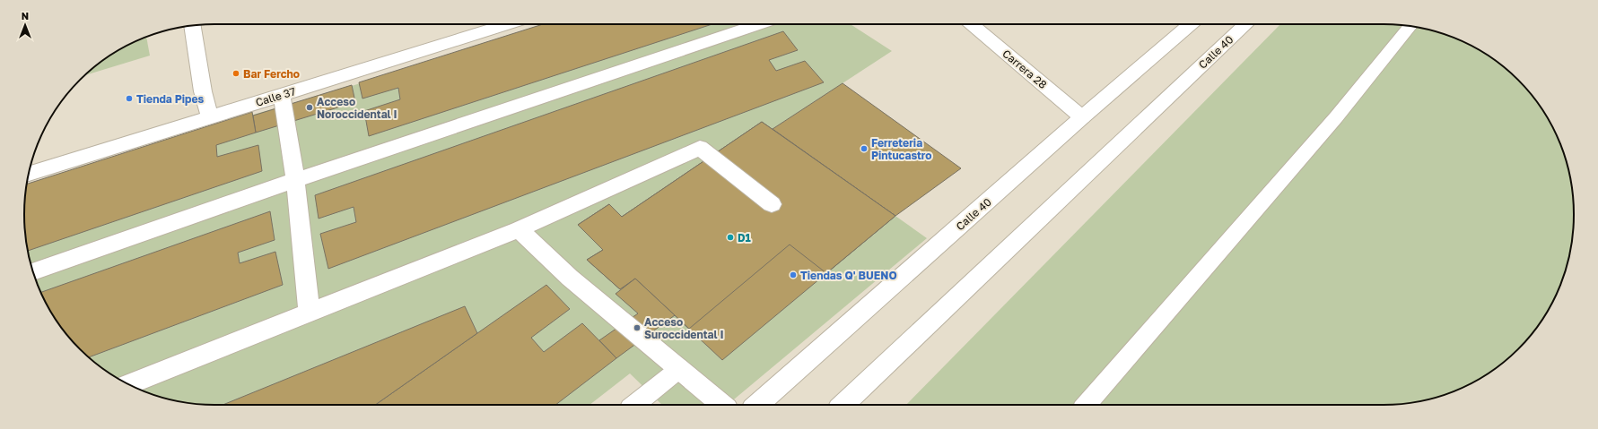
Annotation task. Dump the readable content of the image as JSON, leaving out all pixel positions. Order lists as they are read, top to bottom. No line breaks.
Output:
{"streets":{"street":["Calle 40","Carrera 28","Calle 37"]},"crossings":[["Calle 40","Carrera 28"]],"places":["Bar Fercho","Tienda Pipes","Acceso Noroccidental I","Ferreteria Pintucastro","D1","Tiendas Q' BUENO","Acceso Suroccidental I"],"north":"top"}
